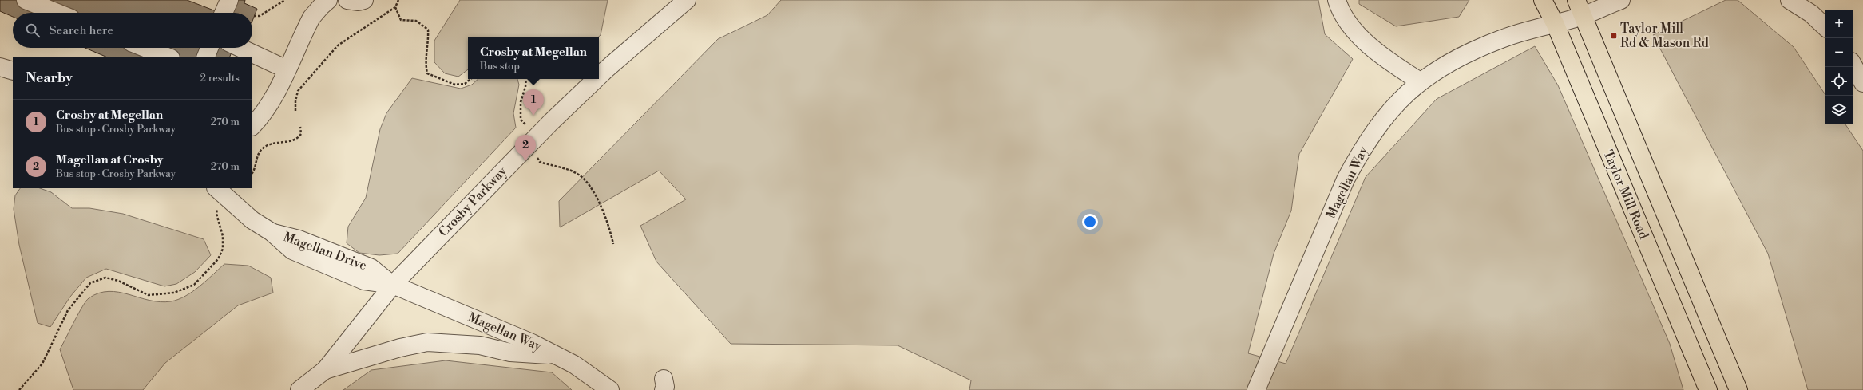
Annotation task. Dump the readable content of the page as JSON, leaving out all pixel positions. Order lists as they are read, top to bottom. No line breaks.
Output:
{"streets":{"main road":["Taylor Mill Road"],"street":["Magellan Way","Crosby Parkway","Magellan Drive"]},"crossings":[["Magellan Way","Taylor Mill Road"],["Magellan Way","Crosby Parkway"],["Magellan Way","Magellan Drive"],["Crosby Parkway","Magellan Drive"]],"places":{"transit":["Taylor Mill Rd & Mason Rd"]},"page":{"map_buttons":["+","−"],"search":"Search here","popup":["Crosby at Megellan","Bus stop"],"heading":["Nearby","2 results"],"pins":["1","2"],"list":[{"mark":"1","name":"Crosby at Megellan","note":"Bus stop · Crosby Parkway","value":"270 m"},{"mark":"2","name":"Magellan at Crosby","note":"Bus stop · Crosby Parkway","value":"270 m"}]}}
